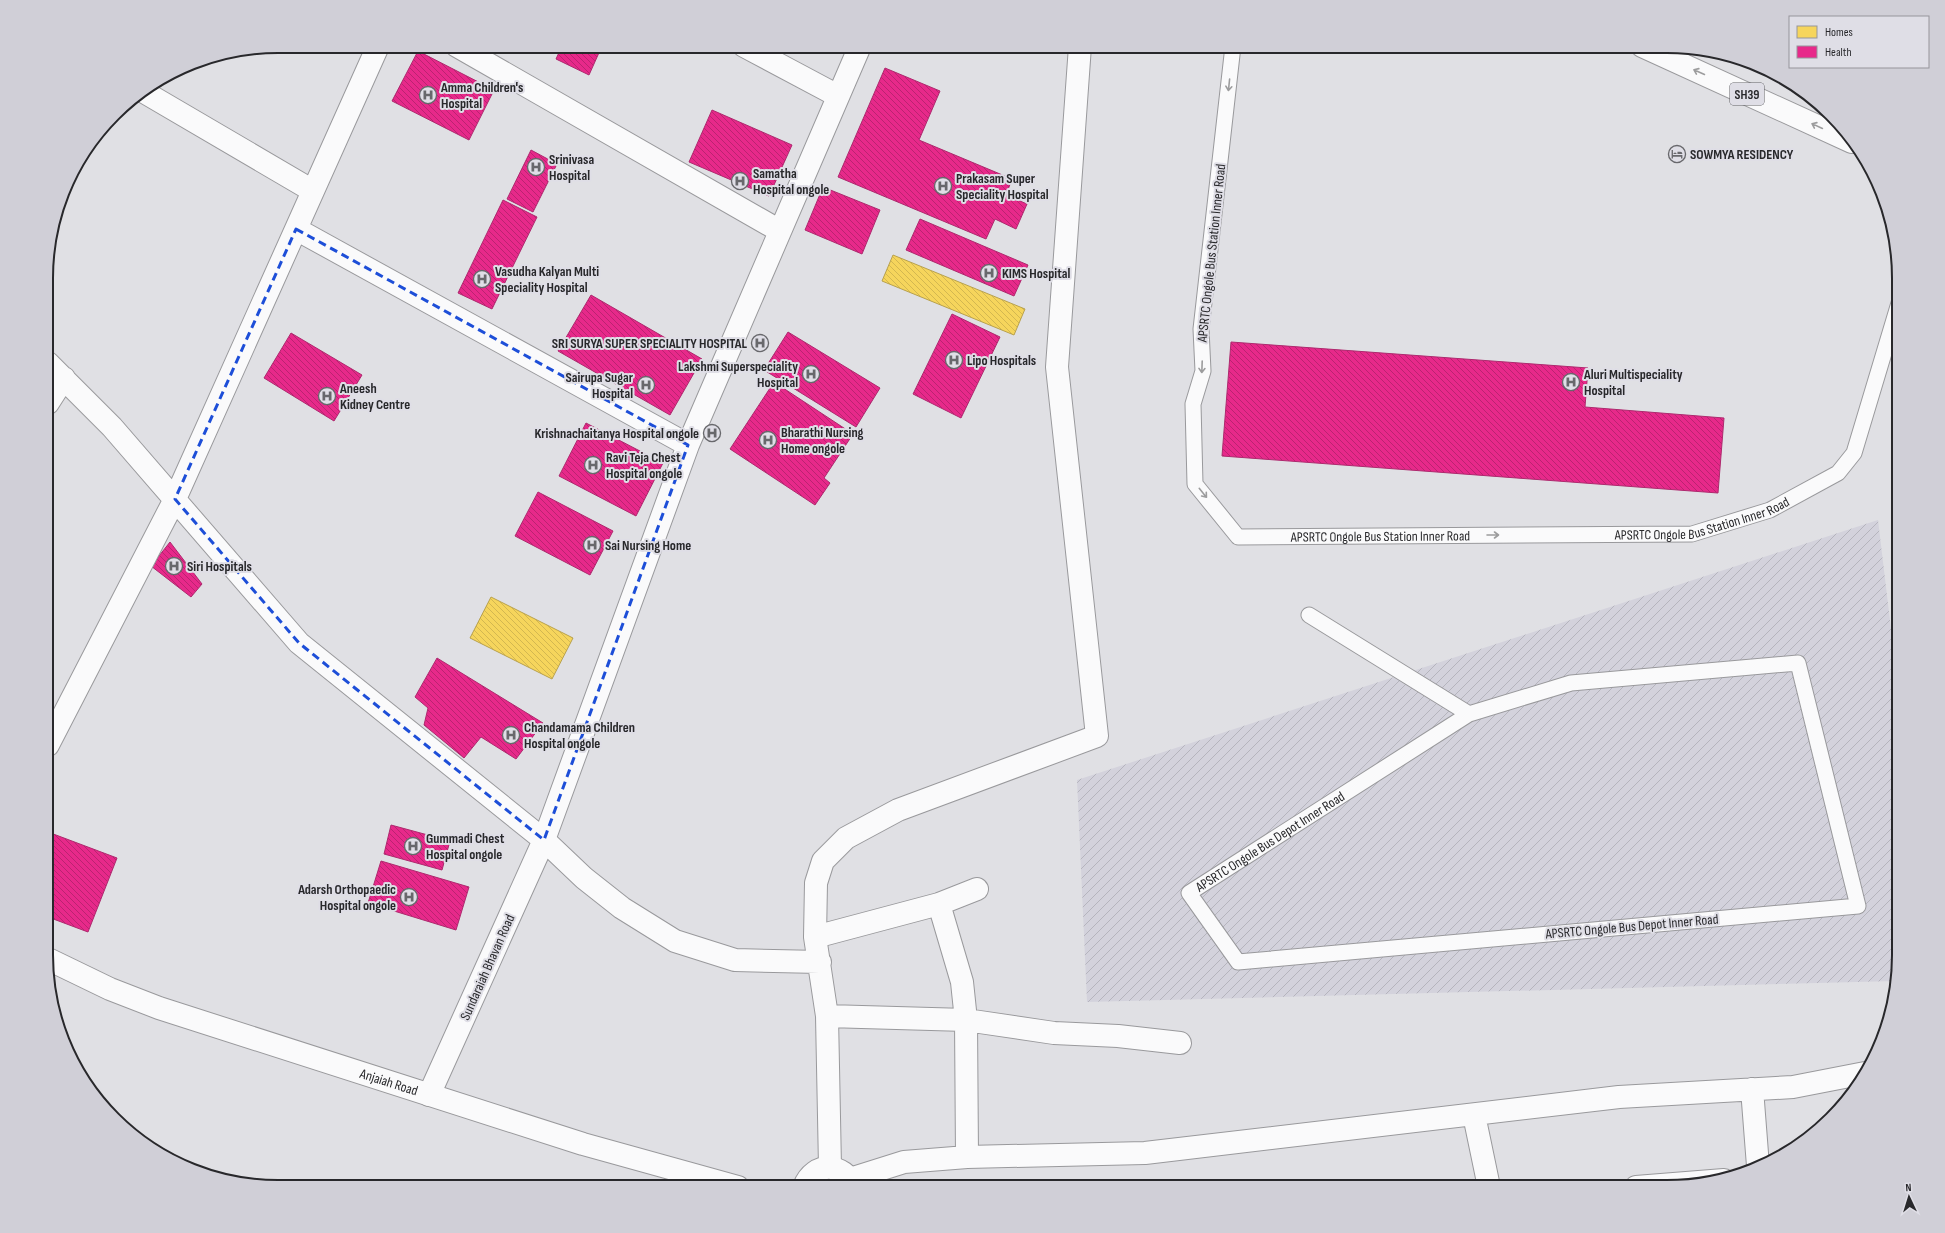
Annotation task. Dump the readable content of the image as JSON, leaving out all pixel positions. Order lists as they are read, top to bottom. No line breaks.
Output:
{"streets":{"street":["SH39","Sundaraiah Bhavan Road","Anjaiah Road"],"lane":["APSRTC Ongole Bus Station Inner Road","APSRTC Ongole Bus Depot Inner Road"]},"crossings":[["Sundaraiah Bhavan Road","Anjaiah Road"]],"places":{"hospital":["Amma Children's Hospital","Srinivasa Hospital","Samatha Hospital ongole","Prakasam Super Speciality Hospital","KIMS Hospital","Vasudha Kalyan Multi Speciality Hospital","SRI SURYA SUPER SPECIALITY HOSPITAL","Lipo Hospitals","Lakshmi Superspeciality Hospital","Aluri Multispeciality Hospital","Sairupa Sugar Hospital","Aneesh Kidney Centre","Krishnachaitanya Hospital ongole","Bharathi Nursing Home ongole","Ravi Teja Chest Hospital ongole","Sai Nursing Home","Siri Hospitals","Chandamama Children Hospital ongole","Gummadi Chest Hospital ongole","Adarsh Orthopaedic Hospital ongole"],"hotel":["SOWMYA RESIDENCY"]},"legend":["Homes","Health"],"north":"top"}
